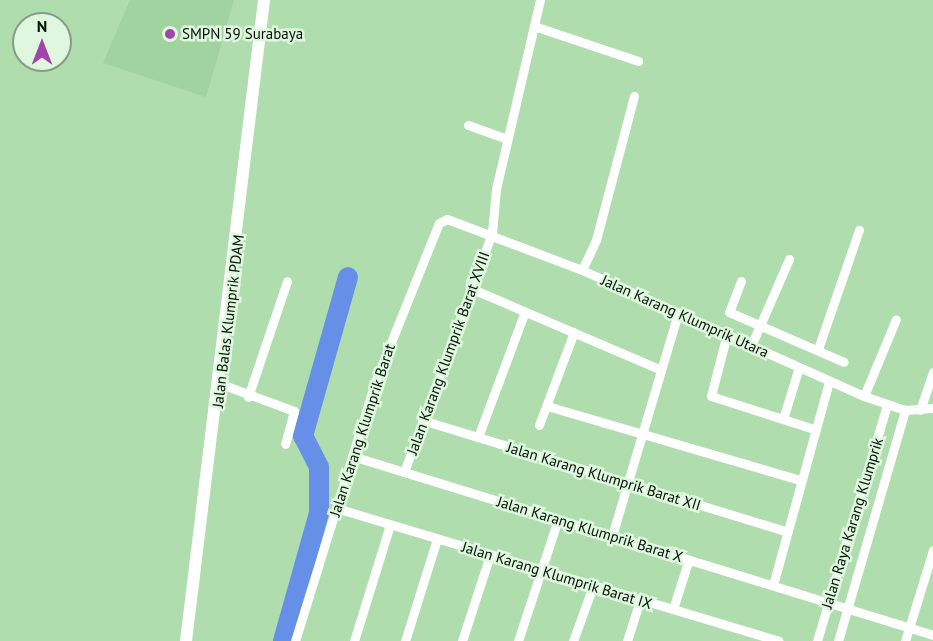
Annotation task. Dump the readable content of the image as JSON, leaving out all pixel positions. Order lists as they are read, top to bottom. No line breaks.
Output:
{"streets":{"street":["Jalan Karang Klumprik Utara","Jalan Balas Klumprik PDAM","Jalan Karang Klumprik Barat XVIII","Jalan Karang Klumprik Barat","Jalan Karang Klumprik Barat XII","Jalan Raya Karang Klumprik","Jalan Karang Klumprik Barat X","Jalan Karang Klumprik Barat IX"]},"crossings":[["Jalan Karang Klumprik Utara","Jalan Karang Klumprik Barat XVIII"],["Jalan Karang Klumprik Utara","Jalan Karang Klumprik Barat"],["Jalan Karang Klumprik Utara","Jalan Raya Karang Klumprik"],["Jalan Karang Klumprik Barat XVIII","Jalan Karang Klumprik Barat XII"],["Jalan Karang Klumprik Barat XVIII","Jalan Karang Klumprik Barat X"],["Jalan Karang Klumprik Barat","Jalan Karang Klumprik Barat X"],["Jalan Karang Klumprik Barat","Jalan Karang Klumprik Barat IX"],["Jalan Raya Karang Klumprik","Jalan Karang Klumprik Barat X"]],"places":["SMPN 59 Surabaya"],"north":"top"}
